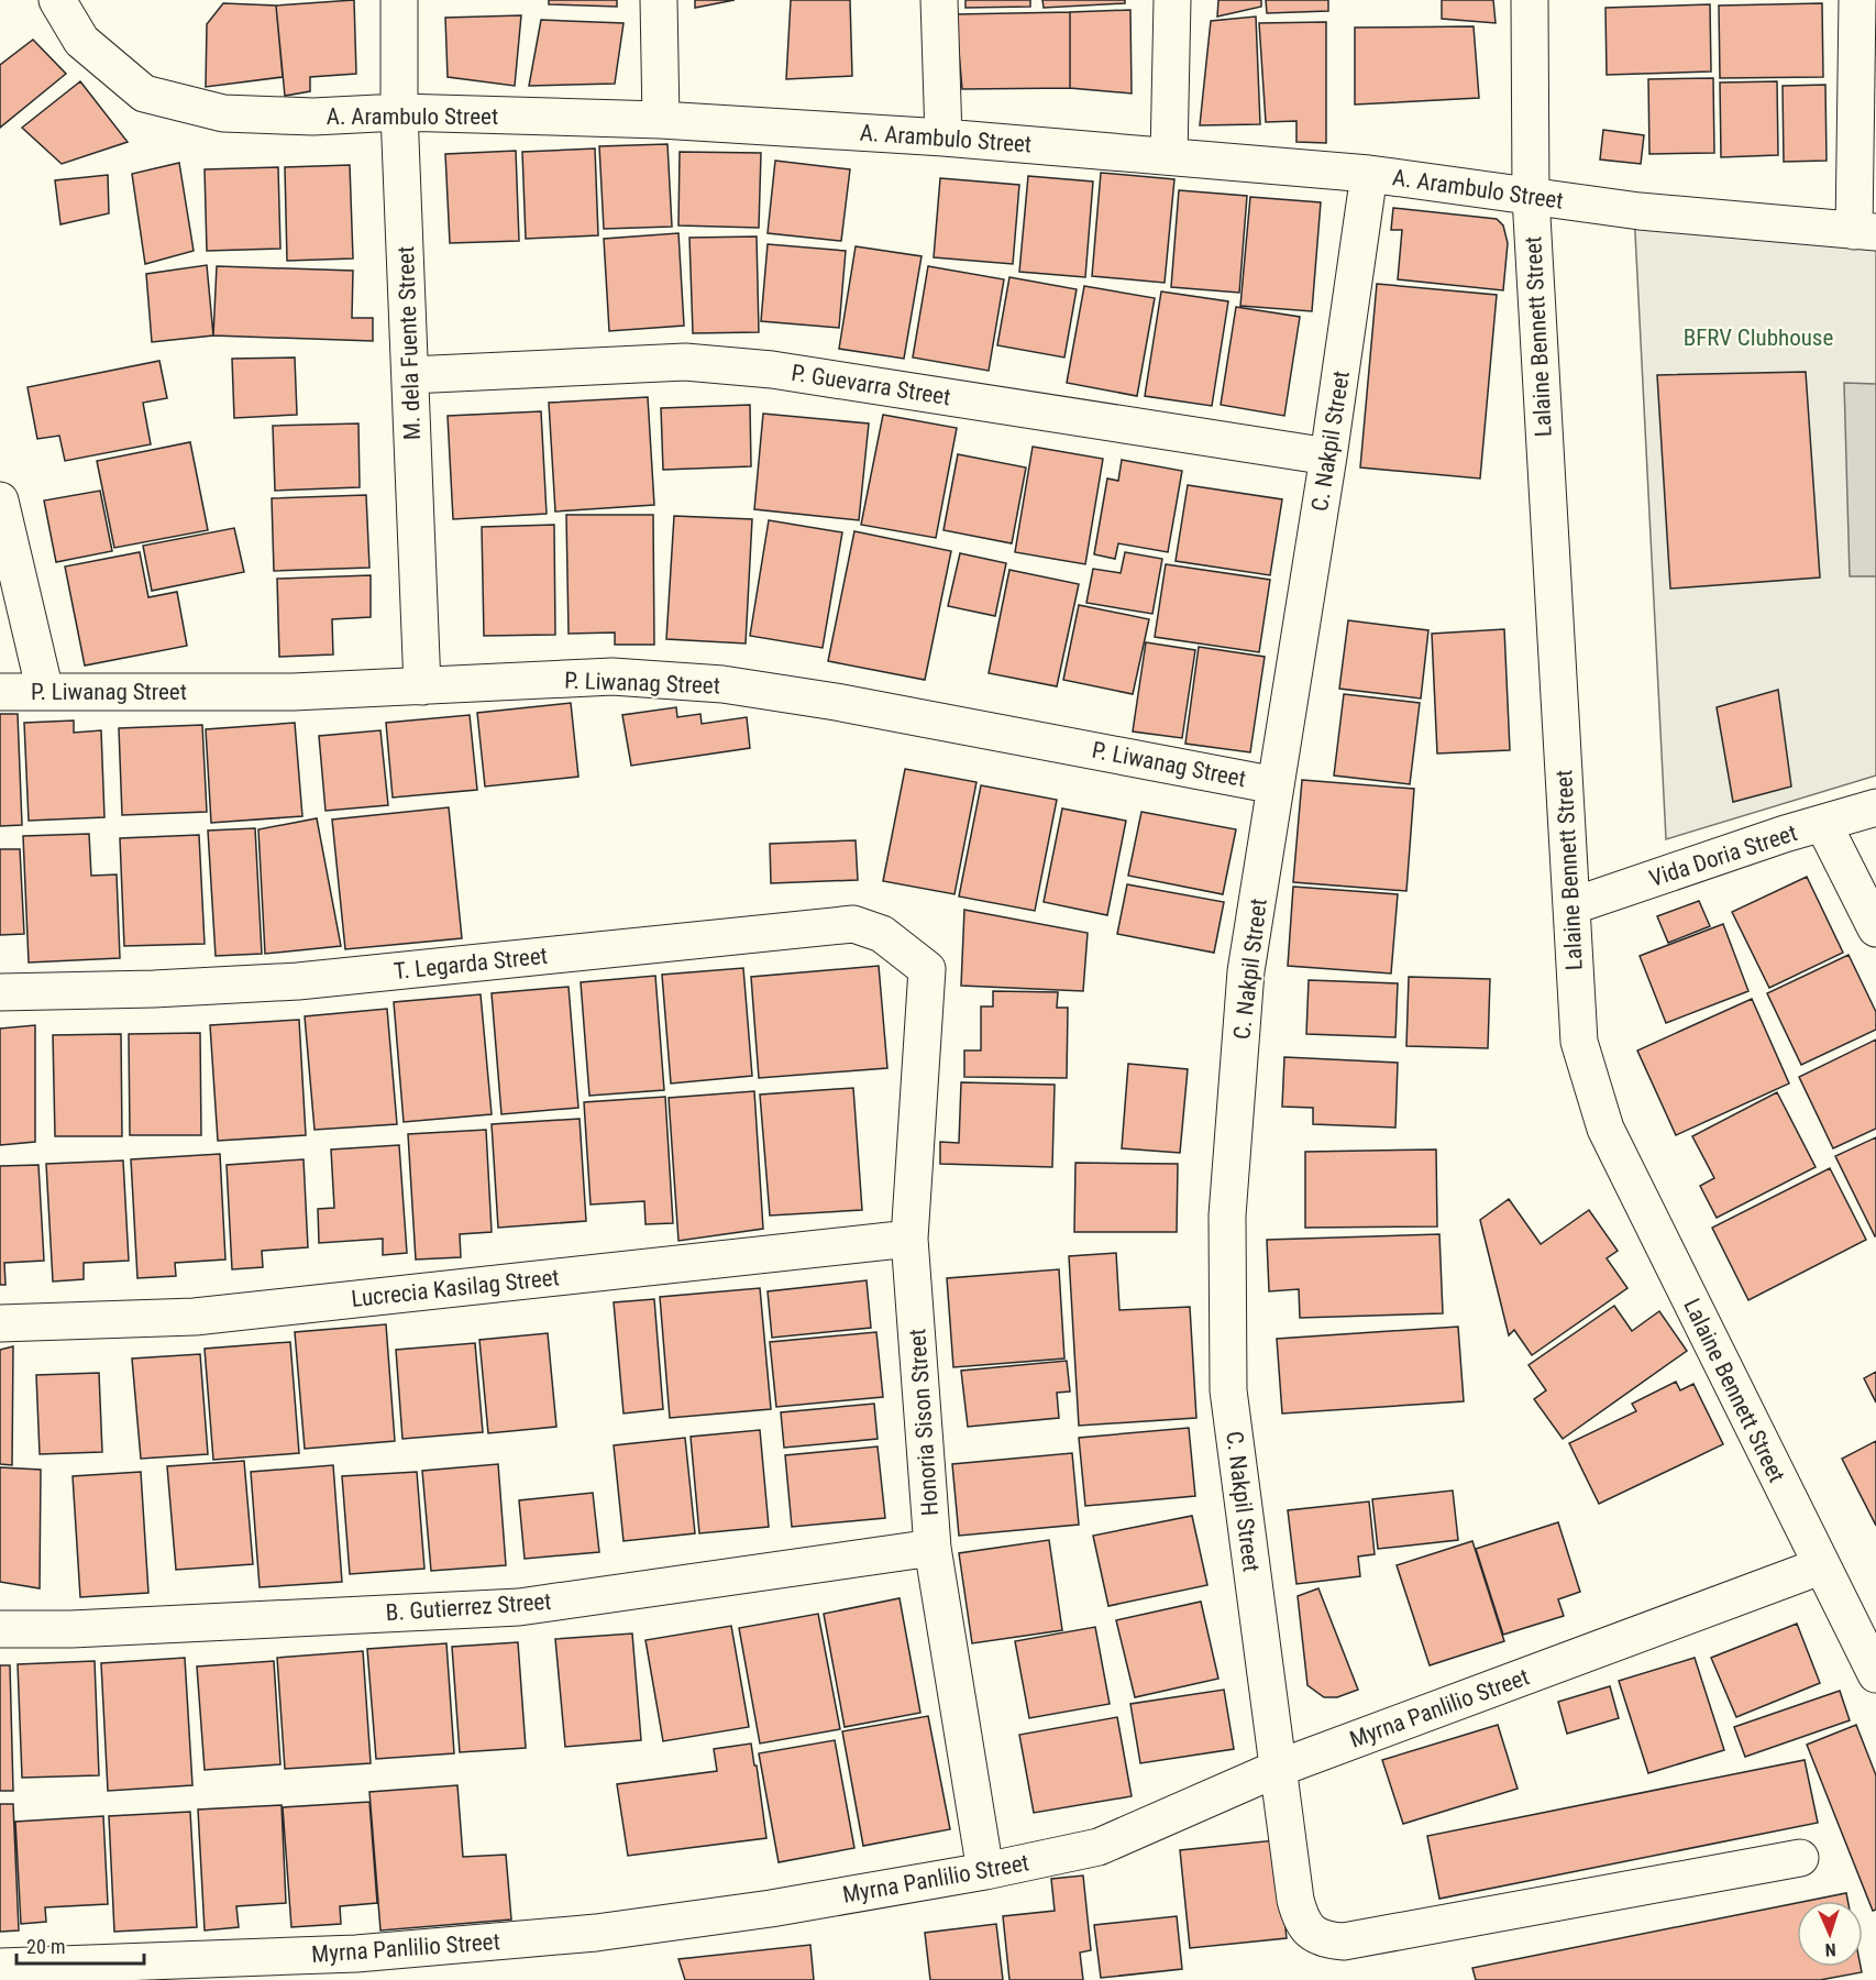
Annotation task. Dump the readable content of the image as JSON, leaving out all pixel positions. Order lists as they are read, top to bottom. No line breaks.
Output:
{"streets":{"street":["A. Arambulo Street","Lalaine Bennett Street","M. dela Fuente Street","P. Guevarra Street","C. Nakpil Street","P. Liwanag Street","Vida Doria Street","T. Legarda Street","Lucrecia Kasilag Street","Honoria Sison Street","B. Gutierrez Street","Myrna Panlilio Street"]},"crossings":[["A. Arambulo Street","Lalaine Bennett Street"],["A. Arambulo Street","M. dela Fuente Street"],["A. Arambulo Street","C. Nakpil Street"],["Lalaine Bennett Street","Vida Doria Street"],["Lalaine Bennett Street","Myrna Panlilio Street"],["M. dela Fuente Street","P. Guevarra Street"],["M. dela Fuente Street","P. Liwanag Street"],["P. Guevarra Street","C. Nakpil Street"],["C. Nakpil Street","P. Liwanag Street"],["C. Nakpil Street","Myrna Panlilio Street"],["T. Legarda Street","Honoria Sison Street"],["Lucrecia Kasilag Street","Honoria Sison Street"],["Honoria Sison Street","B. Gutierrez Street"],["Honoria Sison Street","Myrna Panlilio Street"]],"parks":["BFRV Clubhouse"],"scale_bar":"20 m","north":"bottom"}
